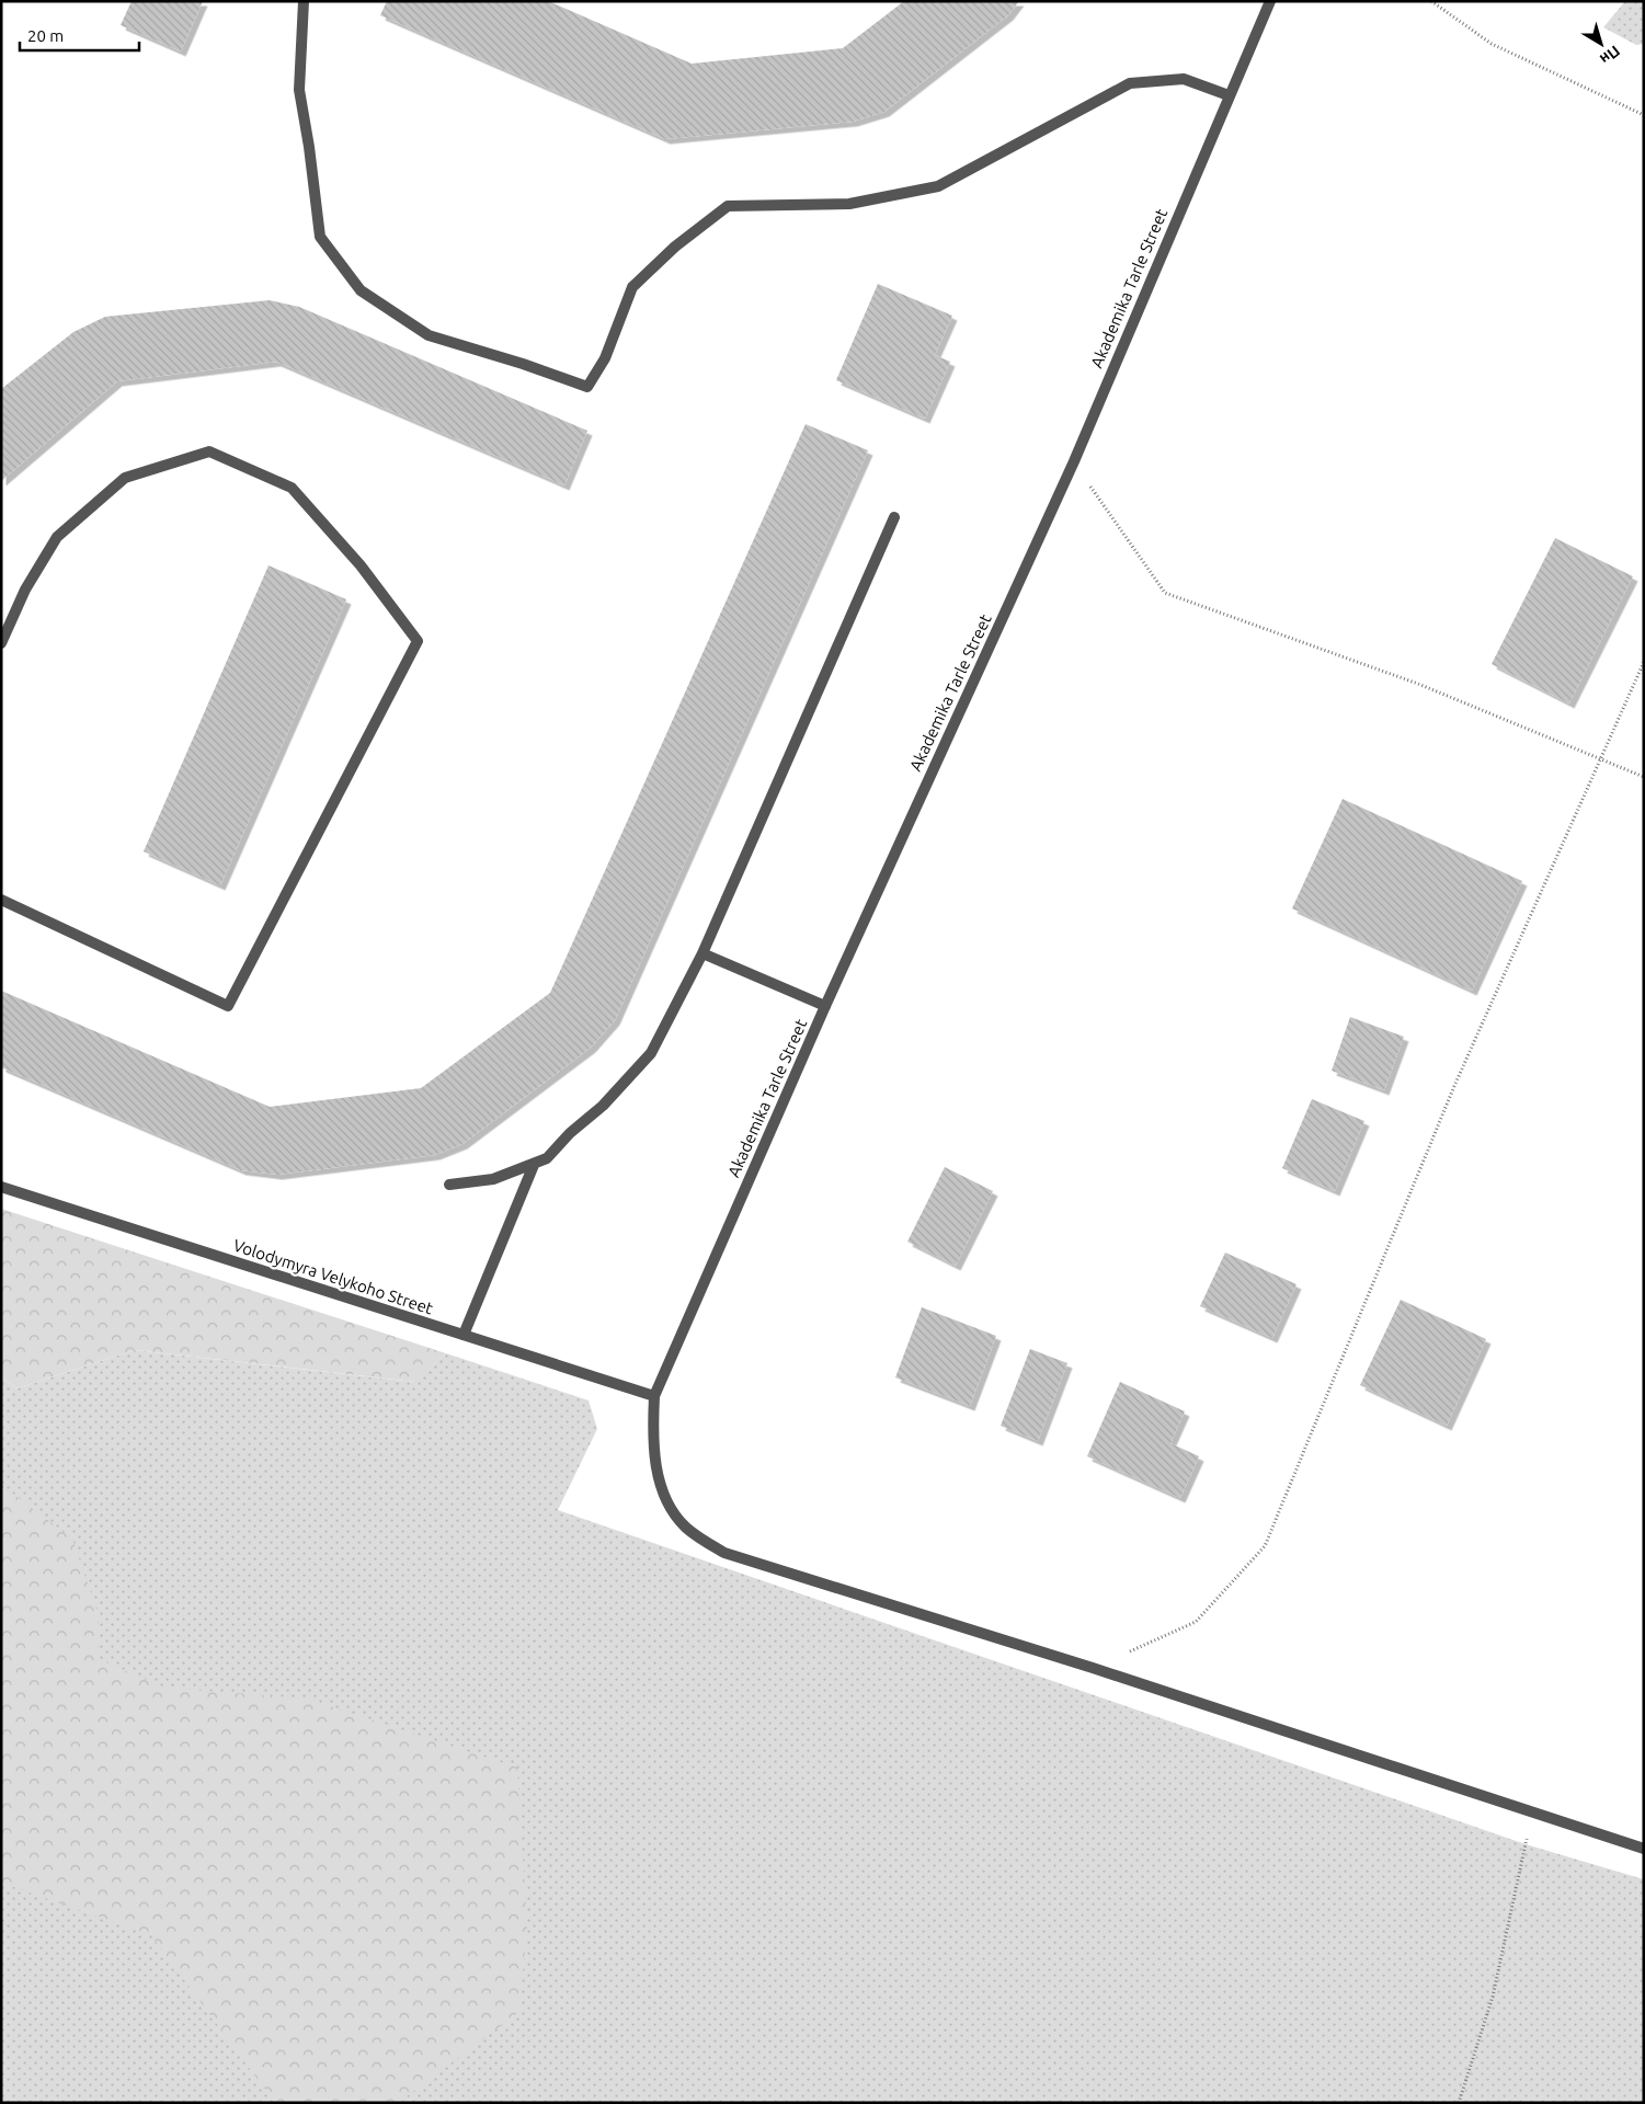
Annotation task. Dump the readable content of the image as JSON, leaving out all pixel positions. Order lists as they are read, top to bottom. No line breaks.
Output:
{"streets":{"street":["Akademika Tarle Street","Volodymyra Velykoho Street"]},"crossings":[["Akademika Tarle Street","Volodymyra Velykoho Street"]],"scale_bar":"20 m","north":"bottom right"}
